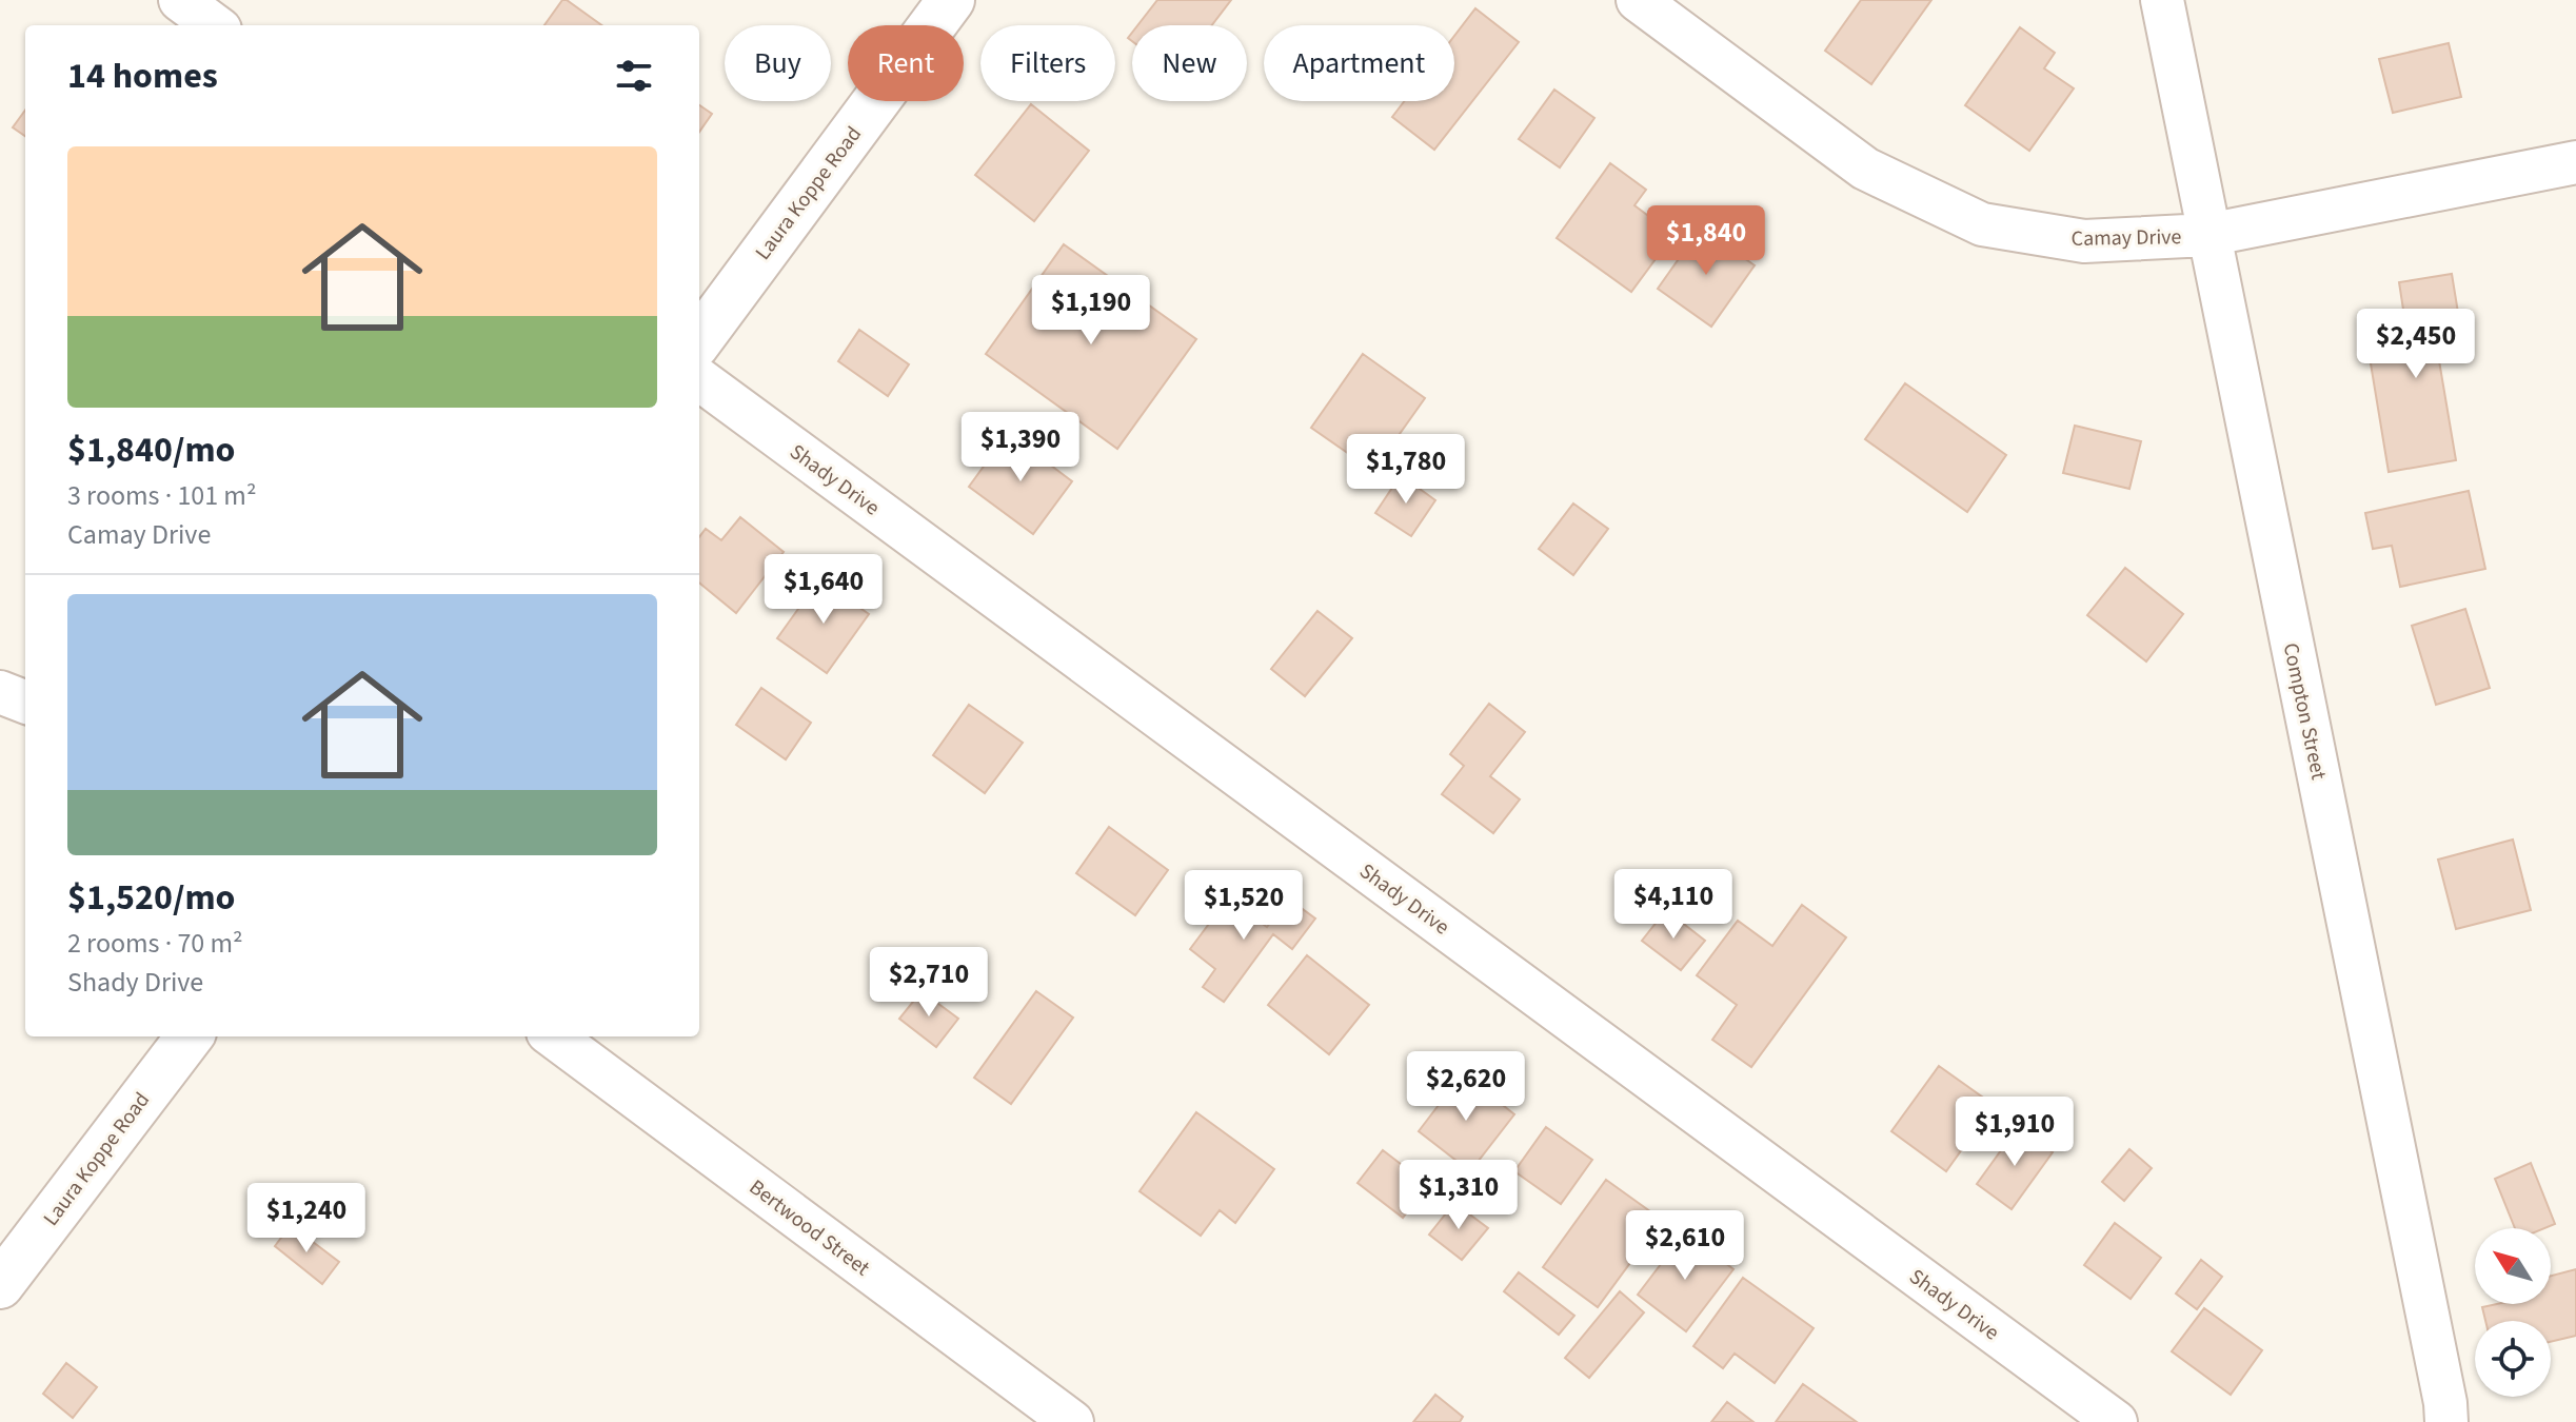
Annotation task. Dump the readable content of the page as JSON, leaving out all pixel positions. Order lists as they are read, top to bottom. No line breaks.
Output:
{"streets":{"street":["Laura Koppe Road","Camay Drive","Shady Drive","Compton Street","Bertwood Street"]},"crossings":[["Camay Drive","Compton Street"]],"north":"top left","page":{"chip":["Buy","Rent","Filters","New","Apartment"],"heading":"14 homes","list":[{"name":"$1,840/mo","note":"3 rooms · 101 m² · Camay Drive"},{"name":"$1,520/mo","note":"2 rooms · 70 m² · Shady Drive"}],"price":["$1,840","$1,190","$2,450","$1,390","$1,780","$1,640","$4,110","$1,520","$2,710","$2,620","$1,910","$1,310","$1,240","$2,610"]}}
